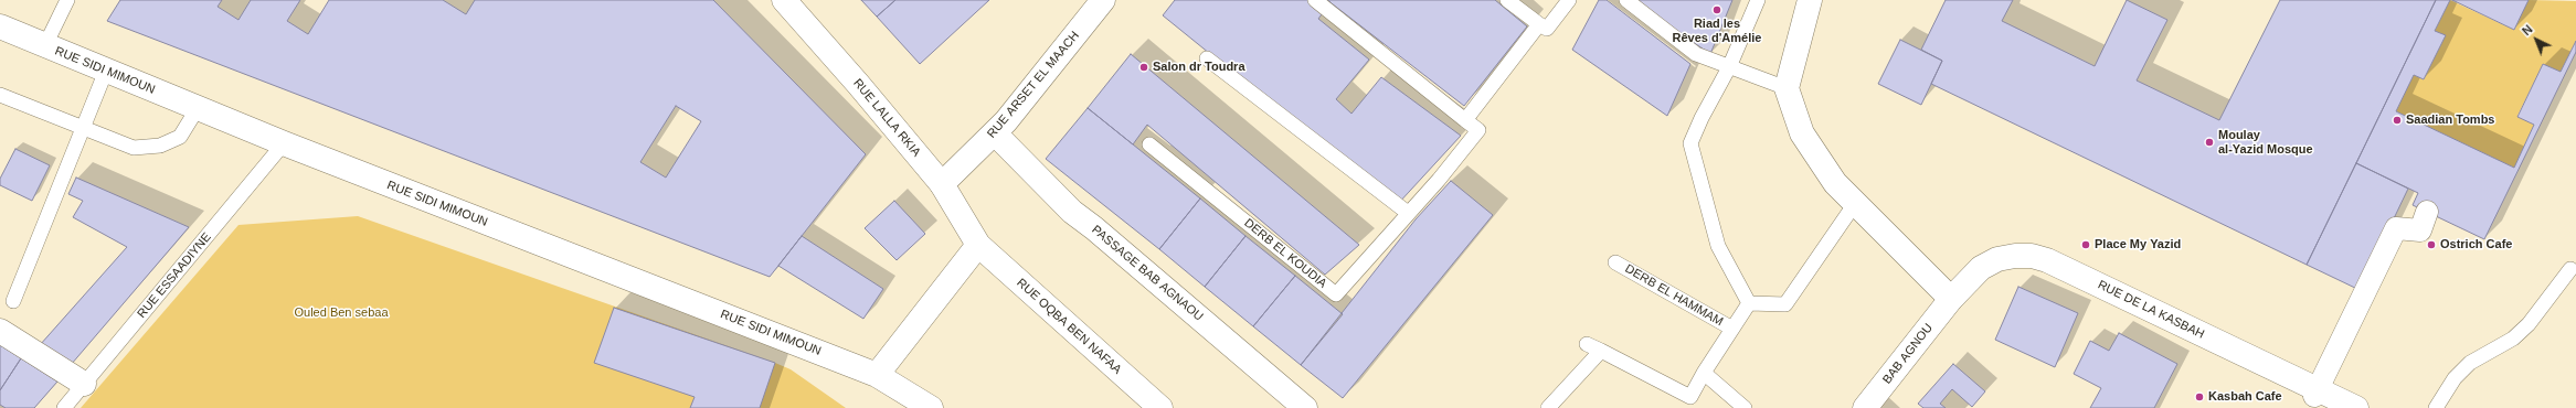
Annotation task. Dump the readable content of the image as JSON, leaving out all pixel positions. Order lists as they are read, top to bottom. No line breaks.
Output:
{"streets":{"main road":["RUE SIDI MIMOUN","RUE ARSET EL MAACH","RUE LALLA RKIA","PASSAGE BAB AGNAOU","RUE DE LA KASBAH","RUE OQBA BEN NAFAA","BAB AGNOU"],"lane":["DERB EL KOUDIA","RUE ESSAADIYNE","DERB EL HAMMAM"]},"crossings":[["RUE SIDI MIMOUN","RUE ESSAADIYNE"],["RUE ARSET EL MAACH","RUE LALLA RKIA"],["RUE ARSET EL MAACH","PASSAGE BAB AGNAOU"],["RUE LALLA RKIA","RUE OQBA BEN NAFAA"],["RUE DE LA KASBAH","BAB AGNOU"]],"parks":["Ouled Ben sebaa"],"places":["Riad les Rêves d'Amélie","Salon dr Toudra","Saadian Tombs","Moulay al-Yazid Mosque","Place My Yazid","Ostrich Cafe","Kasbah Cafe"],"north":"top left"}
